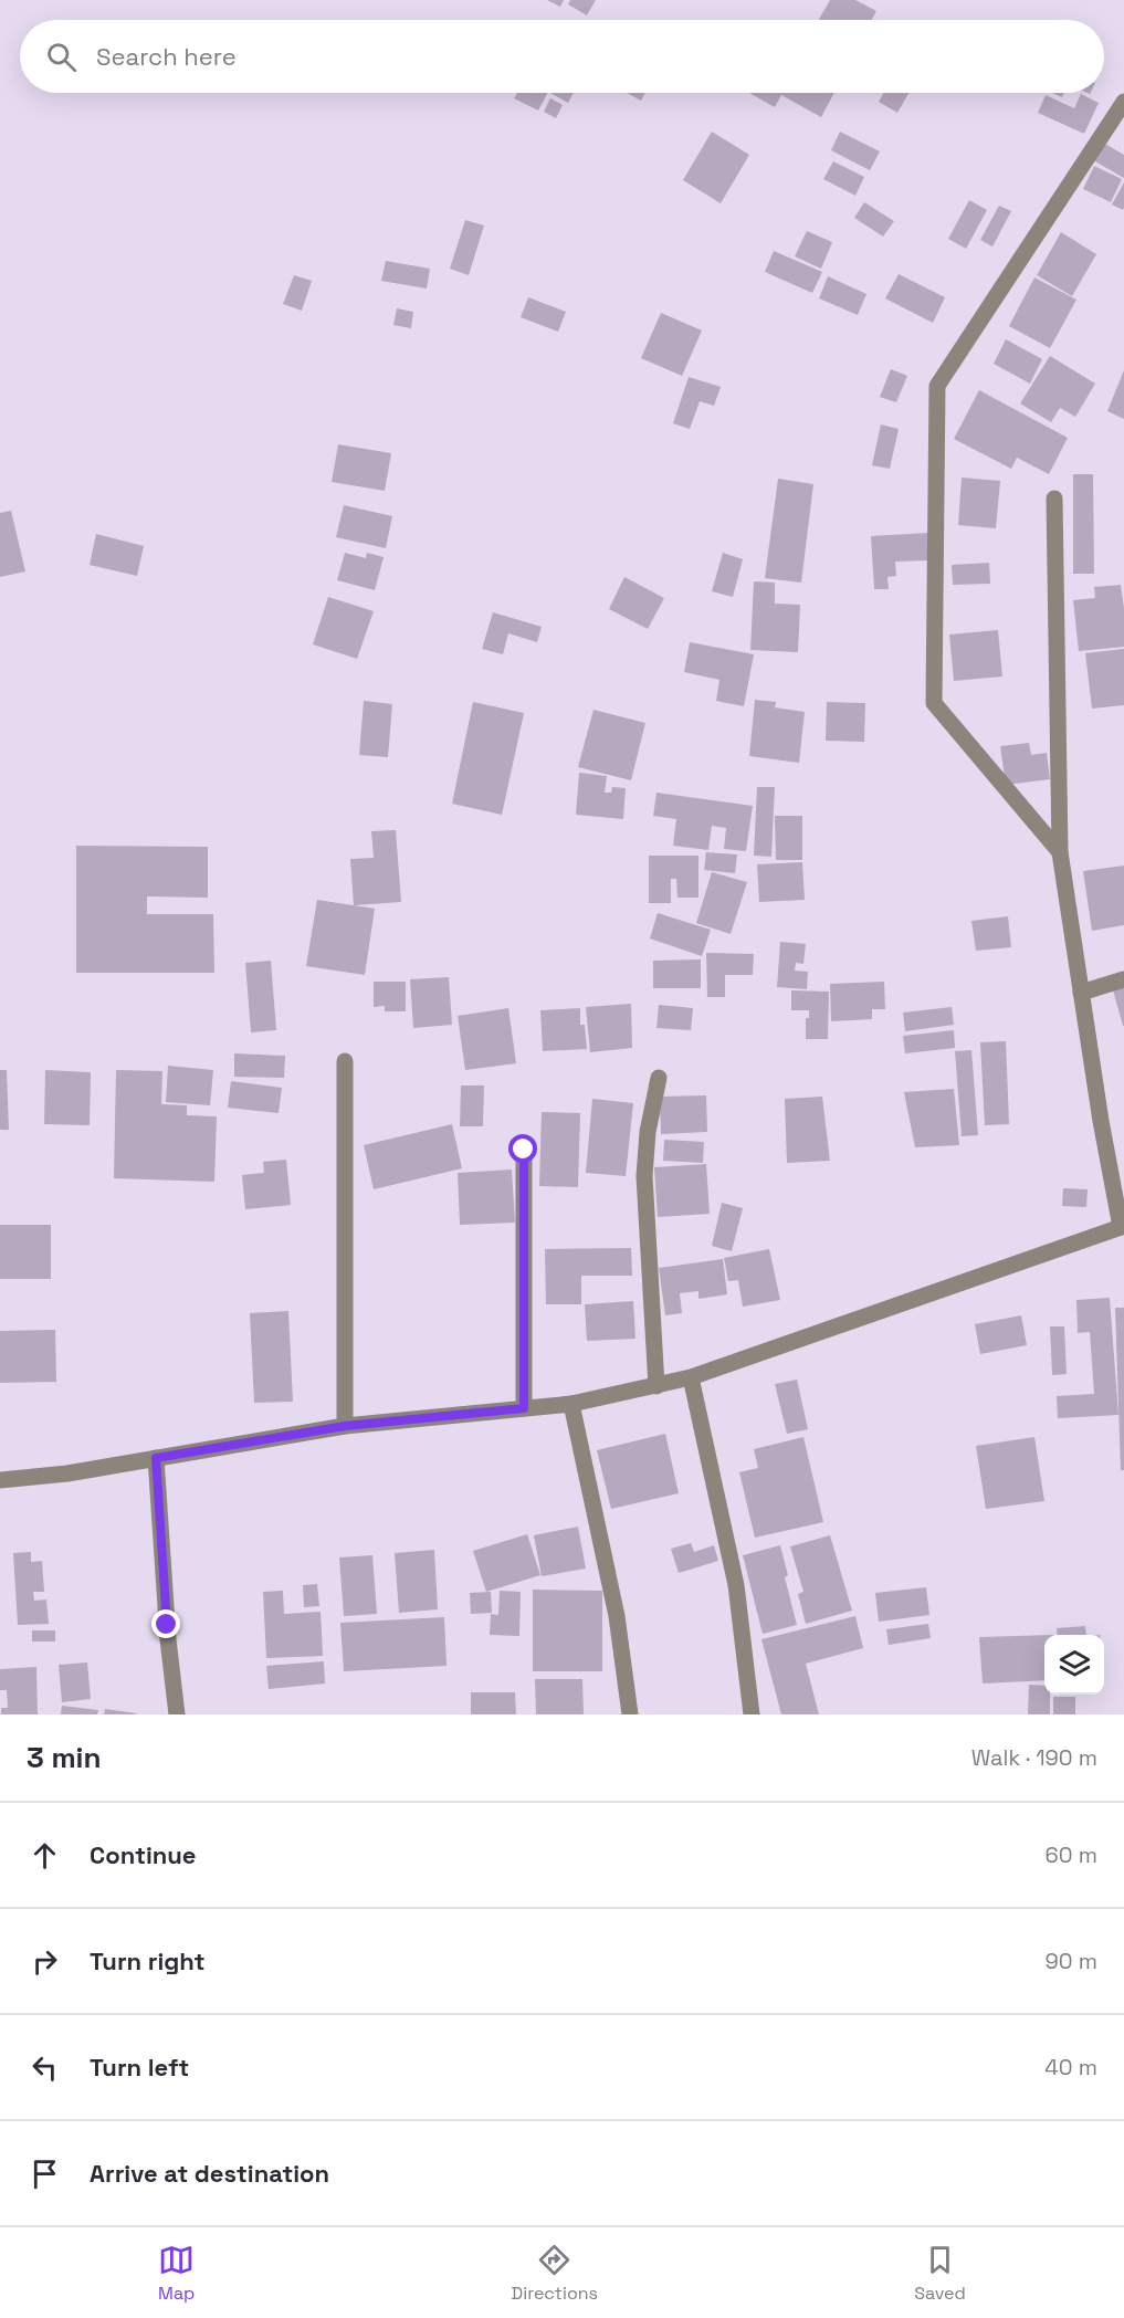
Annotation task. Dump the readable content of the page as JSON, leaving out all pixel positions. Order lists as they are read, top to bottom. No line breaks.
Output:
{"page":{"search":"Search here","heading":["3 min","Walk · 190 m"],"list":[["Continue","60 m"],["Turn right","90 m"],["Turn left","40 m"],"Arrive at destination"],"nav":["Map","Directions","Saved"]}}
